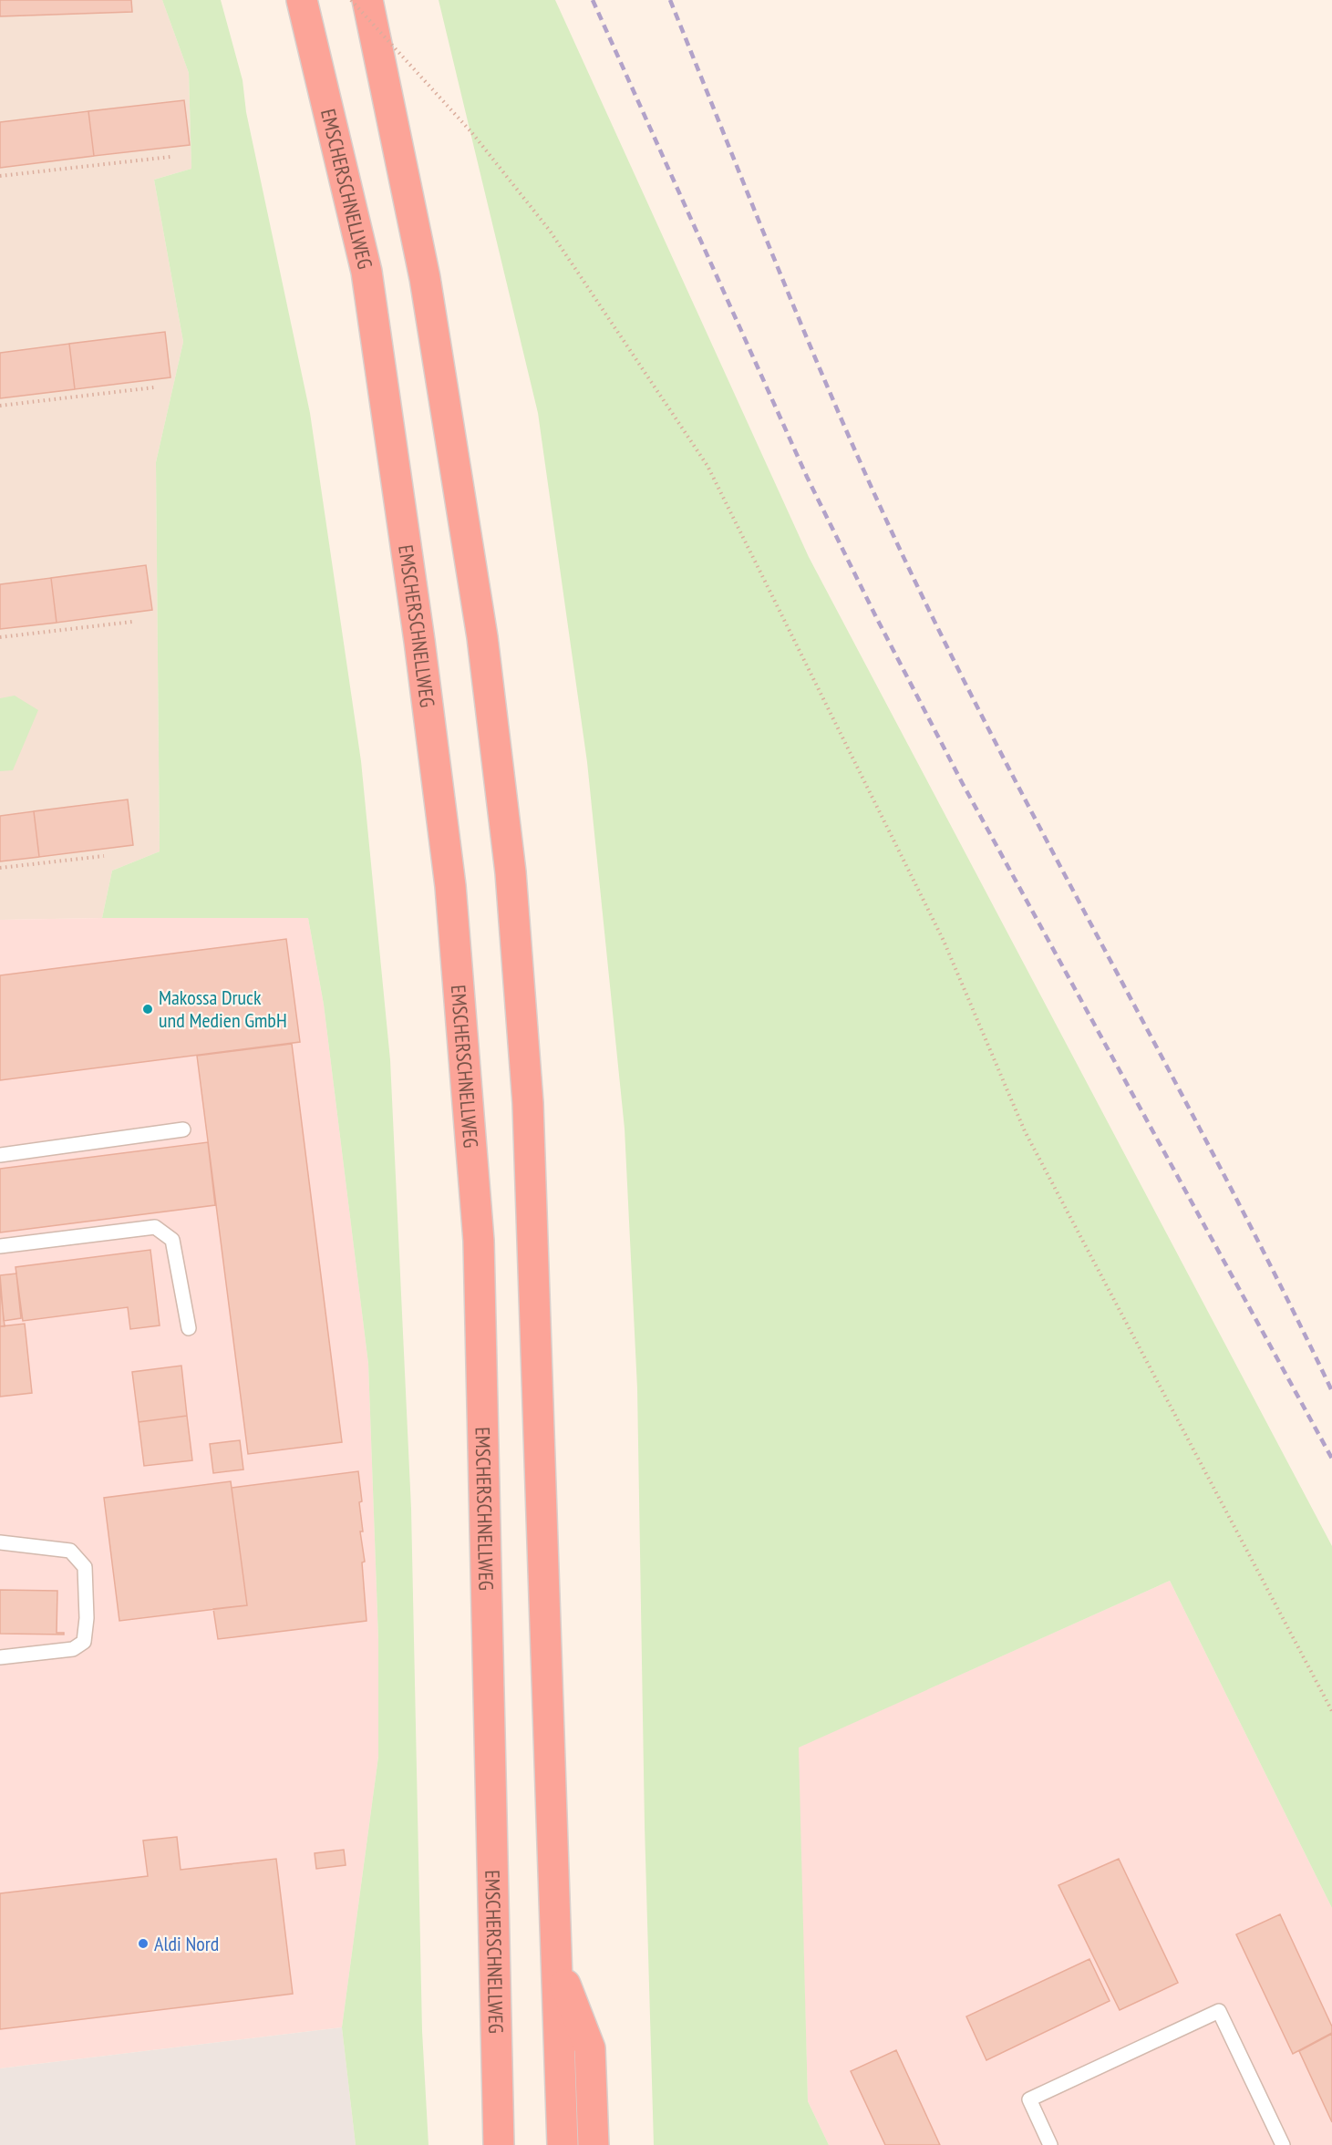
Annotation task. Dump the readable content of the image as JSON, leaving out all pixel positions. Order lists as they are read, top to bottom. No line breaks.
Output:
{"streets":{"highway":["EMSCHERSCHNELLWEG"]},"places":["Makossa Druck und Medien GmbH","Aldi Nord"]}
